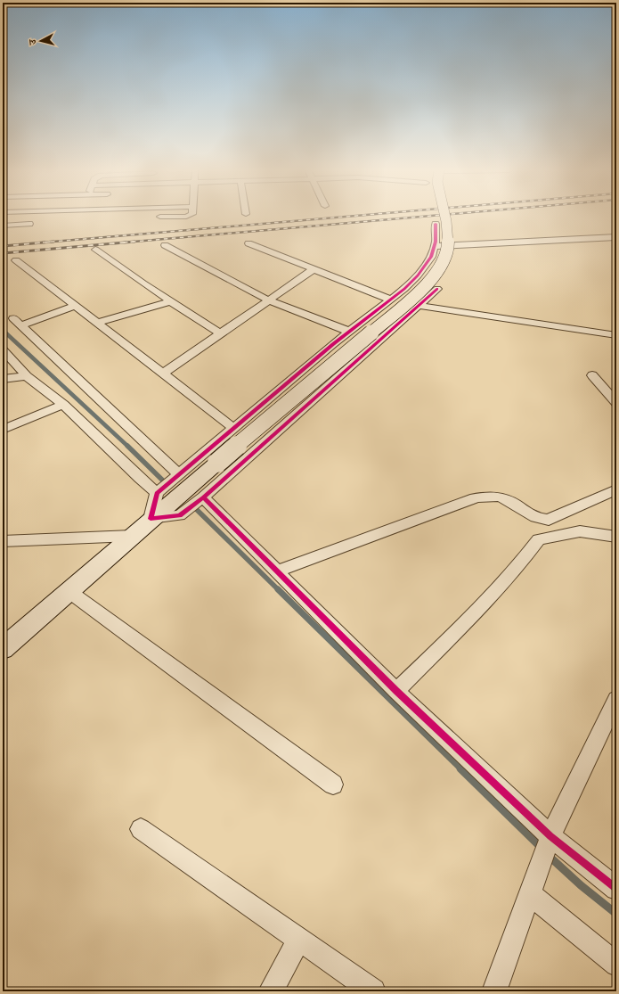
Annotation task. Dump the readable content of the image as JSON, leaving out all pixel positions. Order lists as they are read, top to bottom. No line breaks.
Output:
{"north":"left"}
